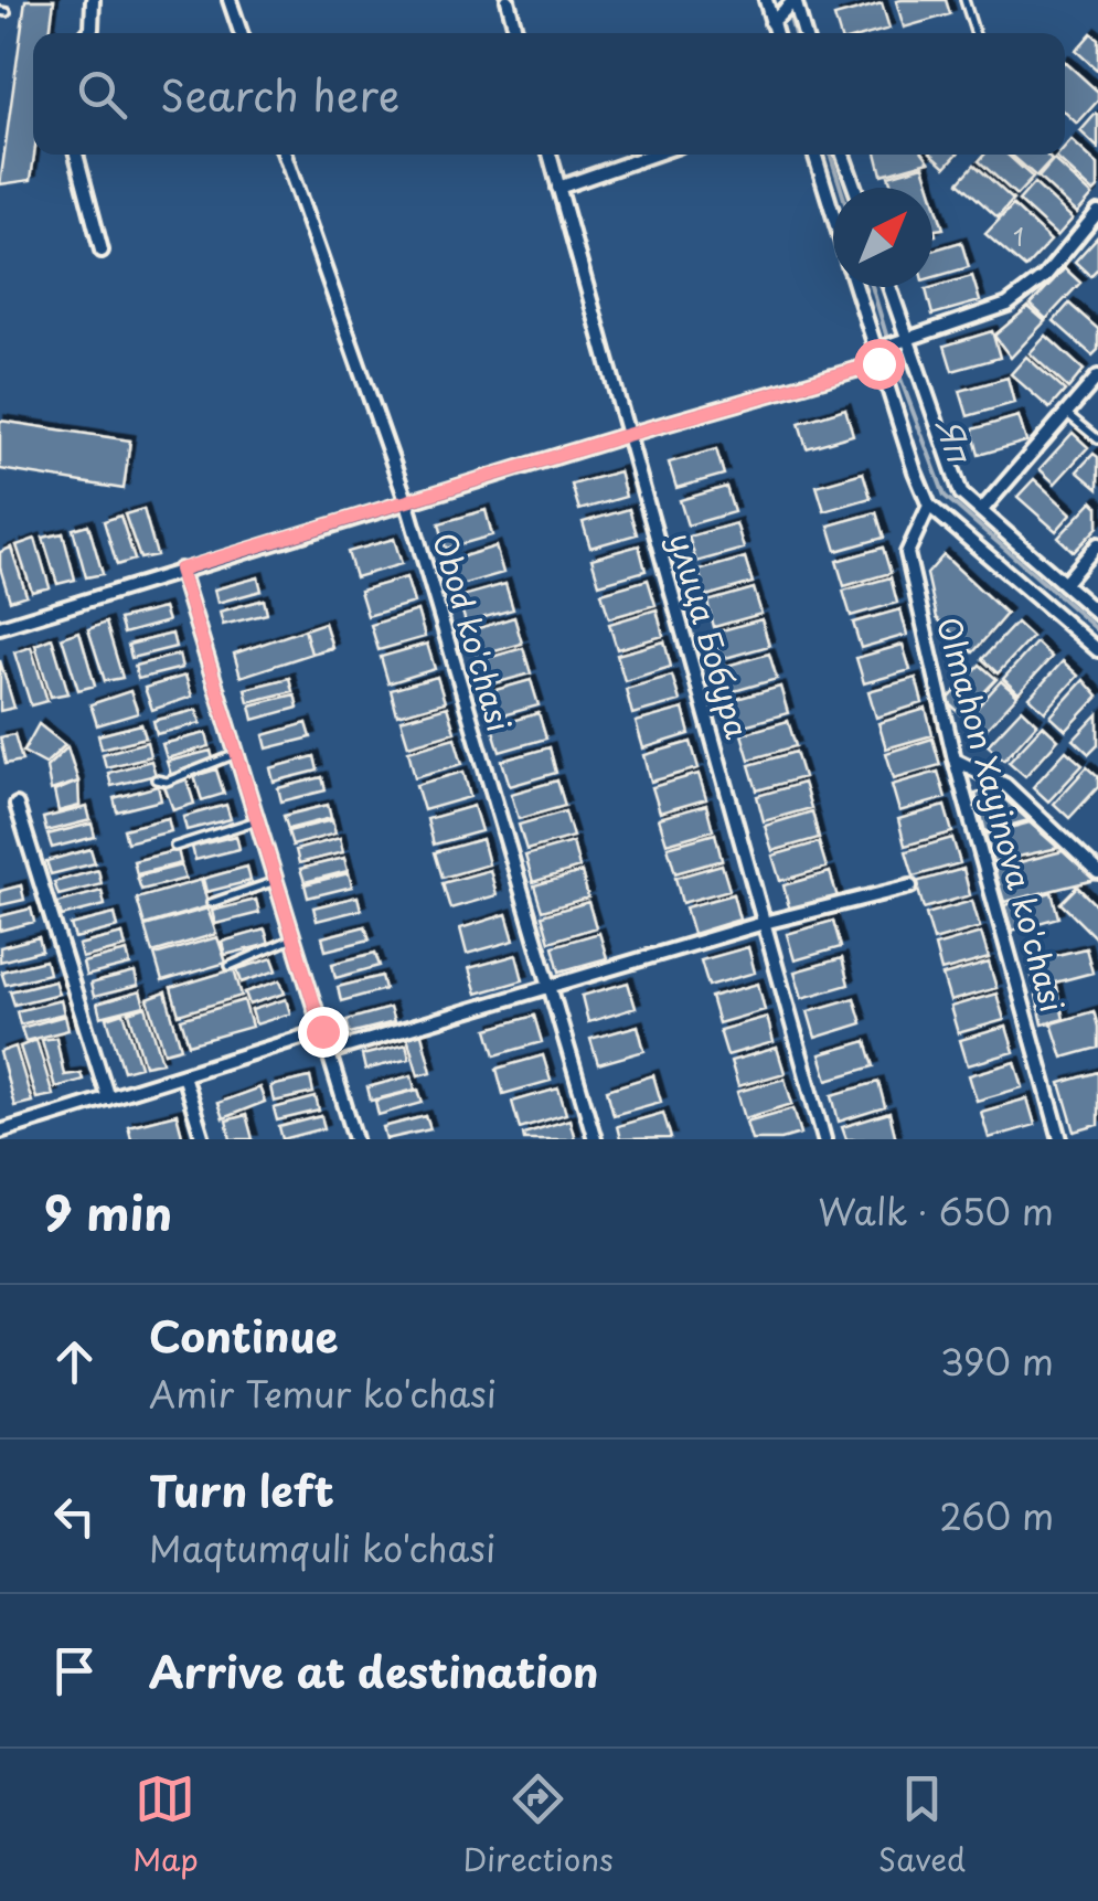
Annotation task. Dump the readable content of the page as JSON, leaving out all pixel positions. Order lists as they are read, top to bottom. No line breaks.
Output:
{"streets":{"street":["Obod ko'chasi","улица Бобура","Olmahon Xayinova ko'chasi"]},"water":["Яп"],"house_numbers":["1"],"north":"top right","page":{"search":"Search here","heading":["9 min","Walk · 650 m"],"list":[["Continue","Amir Temur ko'chasi","390 m"],["Turn left","Maqtumquli ko'chasi","260 m"],"Arrive at destination"],"nav":["Map","Directions","Saved"]}}
